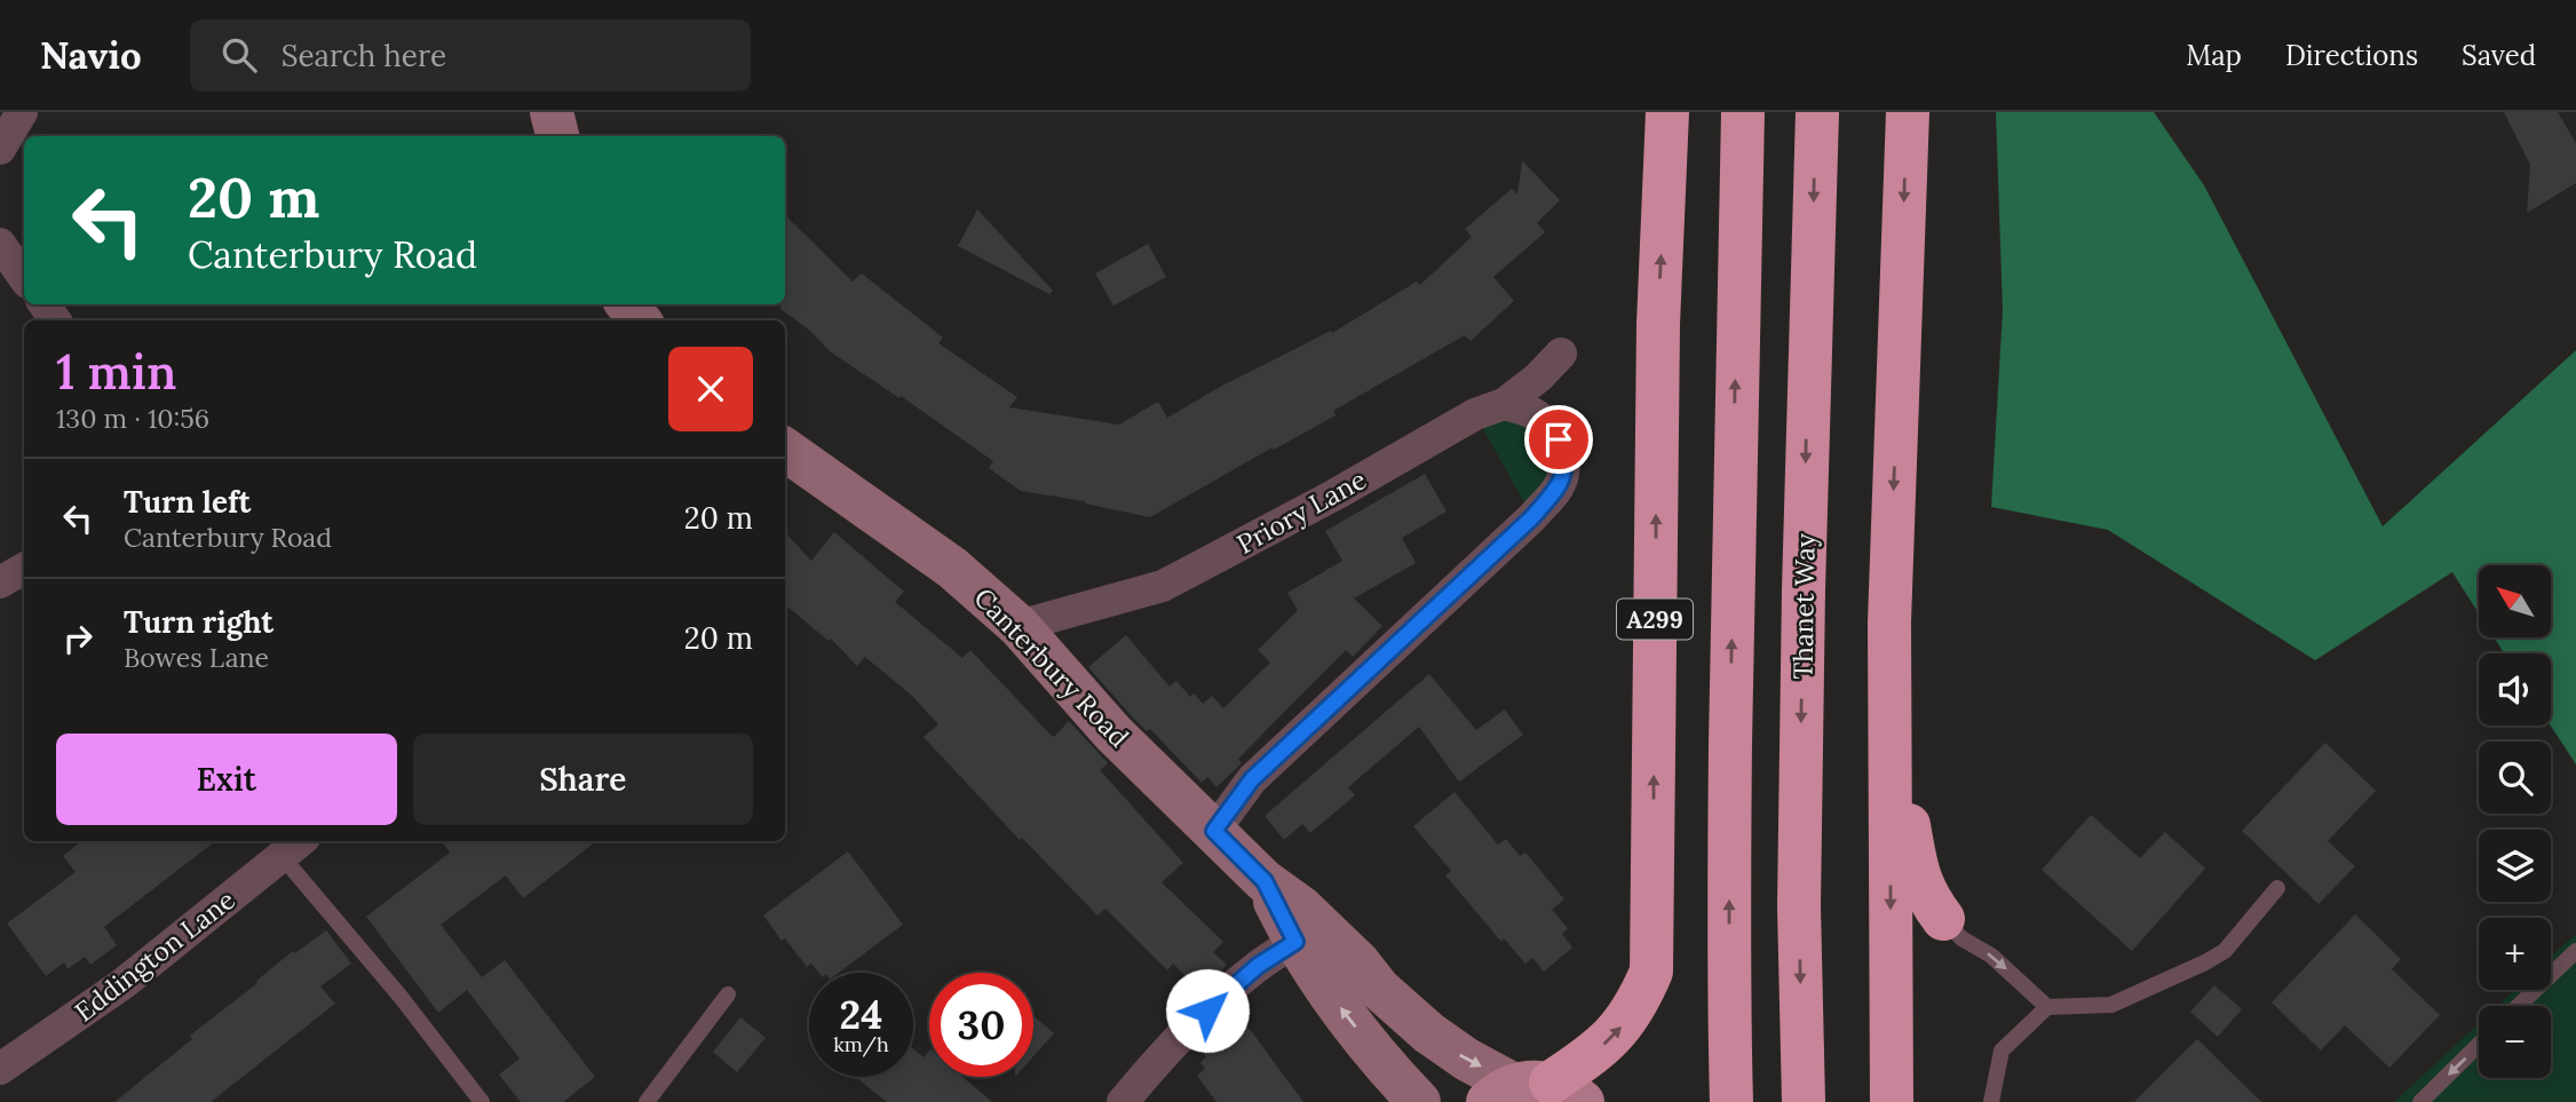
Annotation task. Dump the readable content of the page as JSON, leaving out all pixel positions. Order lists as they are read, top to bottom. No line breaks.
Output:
{"streets":{"highway":["Thanet Way","A299"],"main road":["Canterbury Road"],"street":["Priory Lane","Eddington Lane"]},"crossings":[["Priory Lane","Canterbury Road"],["A299","Canterbury Road"]],"north":"top left","page":{"header":"Navio","search":"Search here","nav":["Map","Directions","Saved"],"turn":["20 m","Canterbury Road"],"heading":["1 min","130 m · 10:56"],"list":[{"name":"Turn left","note":"Canterbury Road","value":"20 m"},{"name":"Turn right","note":"Bowes Lane","value":"20 m"}],"map_buttons":["+","−"],"buttons":["Exit","Share"],"speed":"24 km/h","limit":"30"}}
